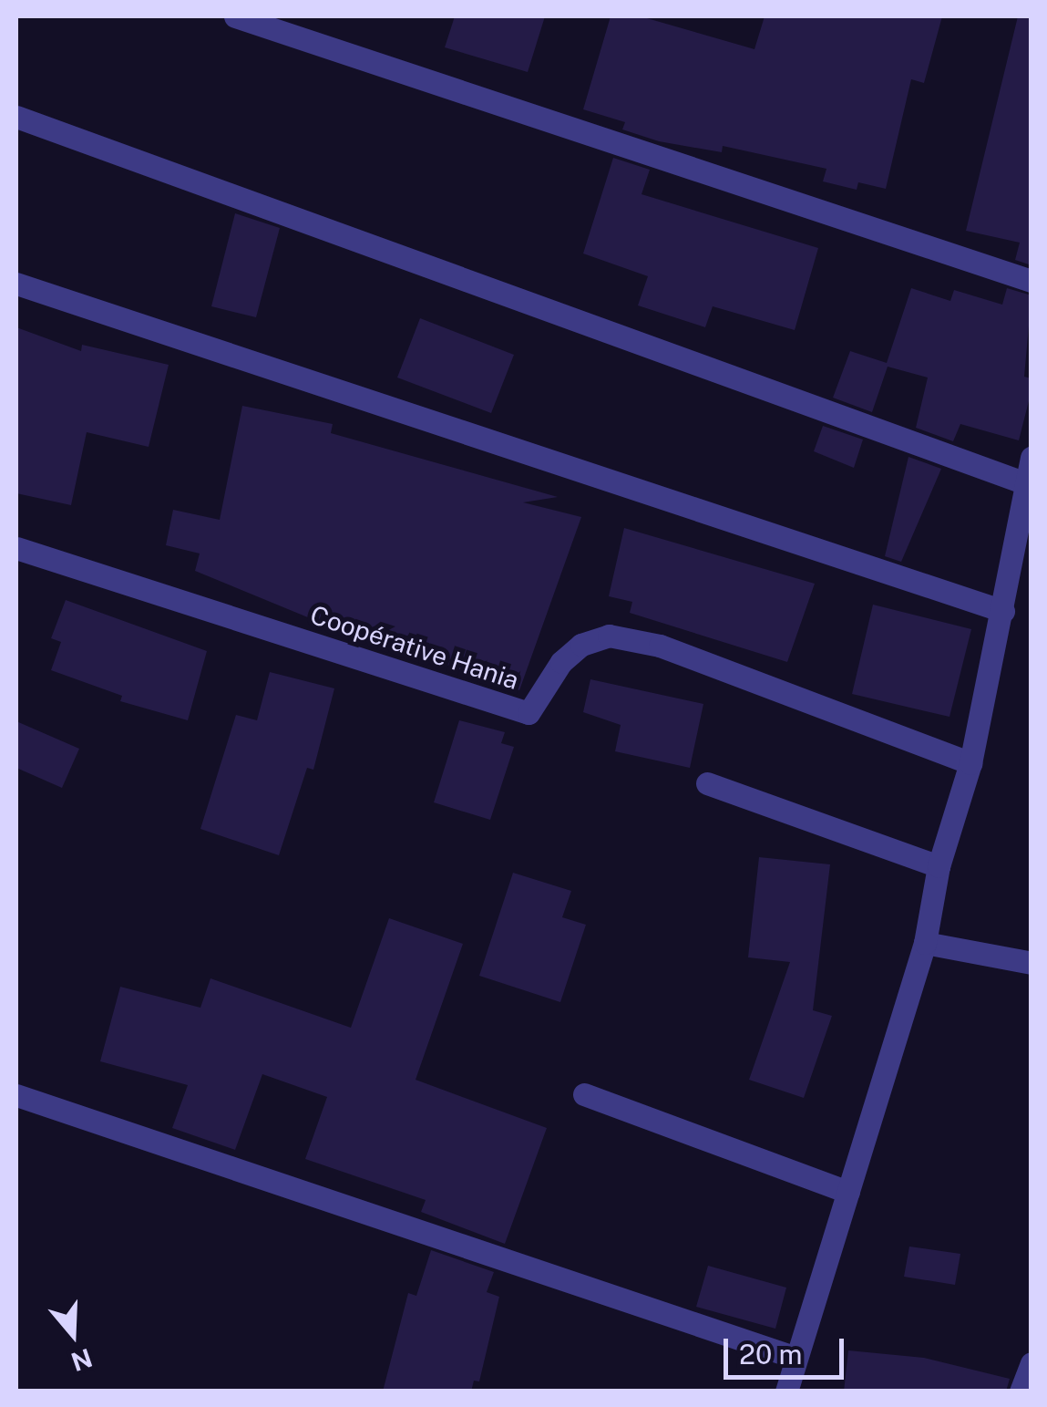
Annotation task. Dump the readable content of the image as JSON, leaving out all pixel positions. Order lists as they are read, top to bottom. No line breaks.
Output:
{"streets":{"street":["Coopérative Hania"]},"scale_bar":"20 m","north":"bottom"}
